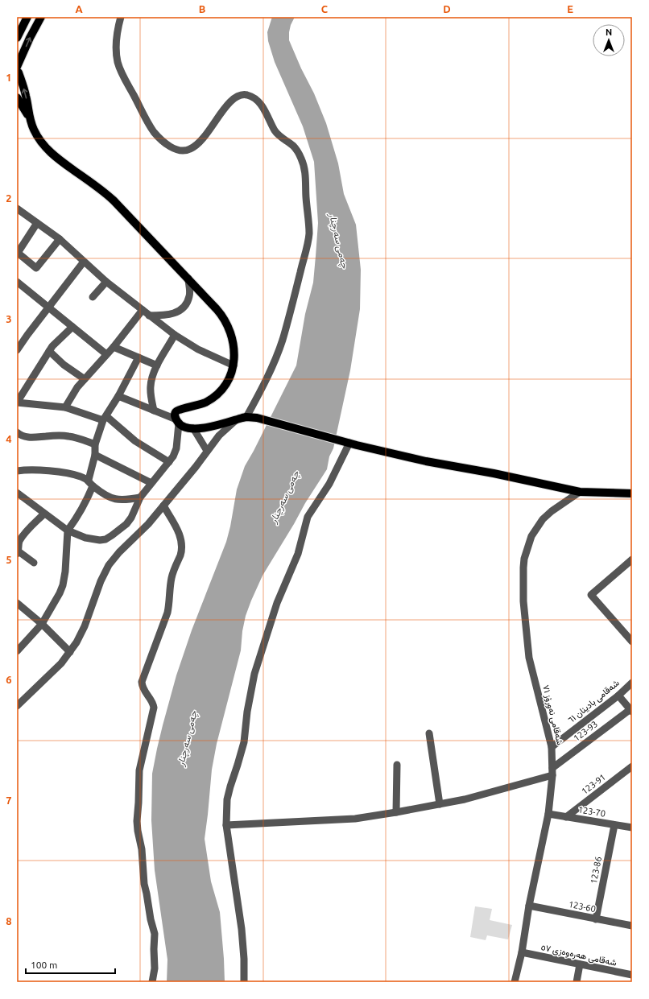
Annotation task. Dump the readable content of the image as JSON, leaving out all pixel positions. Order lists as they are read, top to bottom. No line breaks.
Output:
{"streets":{"street":["شەقامی بادینان ٦١","شەقامی نەورۆز ٧١","123-93","123-91","123-70","123-86","123-60","شەقامی هەرەوەزی ٥٧"]},"crossings":[["شەقامی بادینان ٦١","شەقامی نەورۆز ٧١"],["شەقامی نەورۆز ٧١","123-93"],["شەقامی نەورۆز ٧١","123-70"],["شەقامی نەورۆز ٧١","123-60"],["شەقامی نەورۆز ٧١","شەقامی هەرەوەزی ٥٧"],["123-91","123-70"],["123-70","123-86"],["123-86","123-60"]],"water":["چەمی سەرچنار"],"scale_bar":"100 m","north":"top","grid":{"columns":["A","B","C","D","E"],"rows":["1","2","3","4","5","6","7","8"]}}
